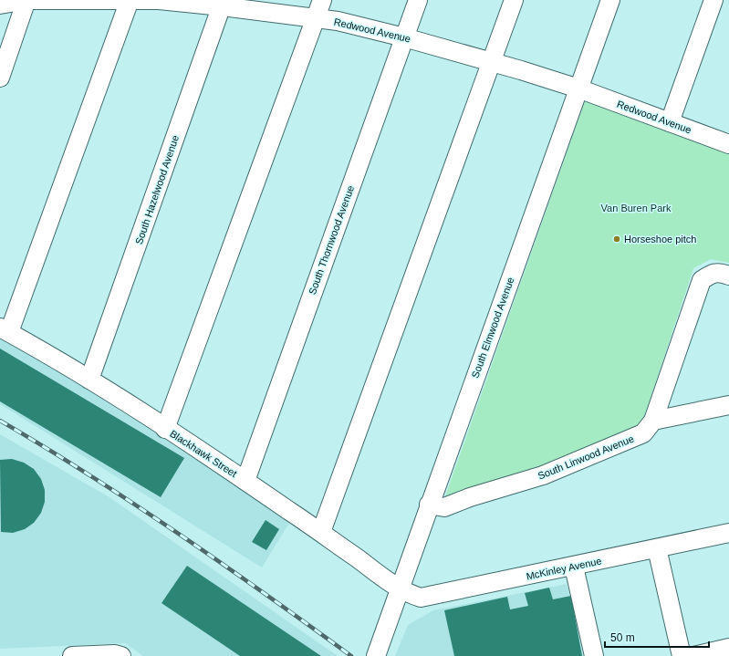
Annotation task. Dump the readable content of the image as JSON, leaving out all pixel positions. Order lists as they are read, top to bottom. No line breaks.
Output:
{"streets":{"street":["Redwood Avenue","South Hazelwood Avenue","South Thornwood Avenue","South Elmwood Avenue","Blackhawk Street","South Linwood Avenue","McKinley Avenue"]},"crossings":[["Redwood Avenue","South Hazelwood Avenue"],["Redwood Avenue","South Thornwood Avenue"],["Redwood Avenue","South Elmwood Avenue"],["South Hazelwood Avenue","Blackhawk Street"],["South Thornwood Avenue","Blackhawk Street"],["South Elmwood Avenue","Blackhawk Street"],["South Elmwood Avenue","South Linwood Avenue"],["South Elmwood Avenue","McKinley Avenue"],["Blackhawk Street","McKinley Avenue"]],"parks":["Van Buren Park"],"places":["Horseshoe pitch"],"scale_bar":"50 m"}
